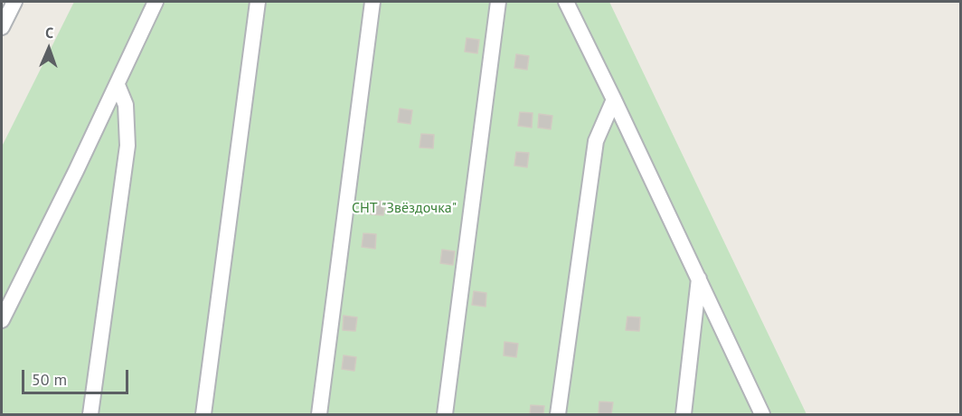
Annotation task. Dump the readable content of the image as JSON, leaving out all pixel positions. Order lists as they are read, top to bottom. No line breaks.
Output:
{"parks":["СНТ \"Звёздочка\""],"scale_bar":"50 m","north":"top"}
